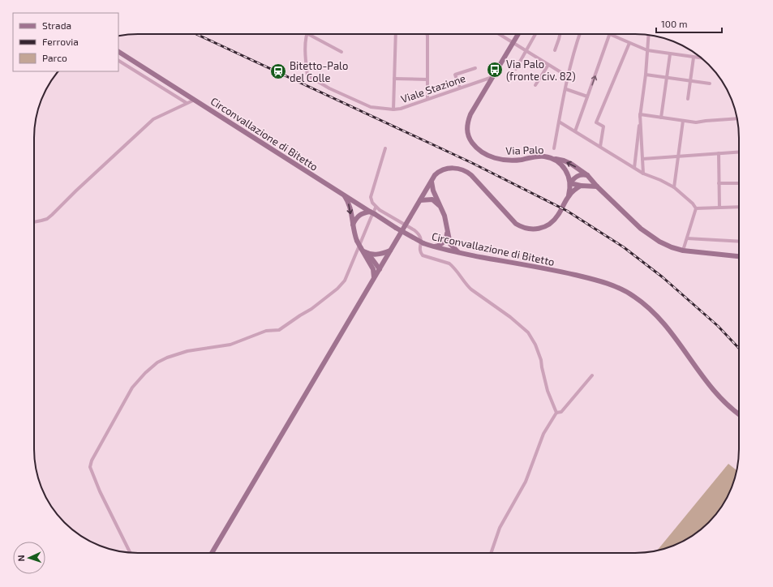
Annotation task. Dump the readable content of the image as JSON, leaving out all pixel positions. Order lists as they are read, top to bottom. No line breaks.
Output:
{"streets":{"main road":["Circonvallazione di Bitetto","Via Palo"],"street":["Viale Stazione"]},"crossings":[["Viale Stazione","Via Palo"]],"places":{"bus stop":["Via Palo (fronte civ. 82)"],"station":["Bitetto-Palo del Colle"]},"legend":["Strada","Ferrovia","Parco"],"scale_bar":"100 m","north":"left"}
